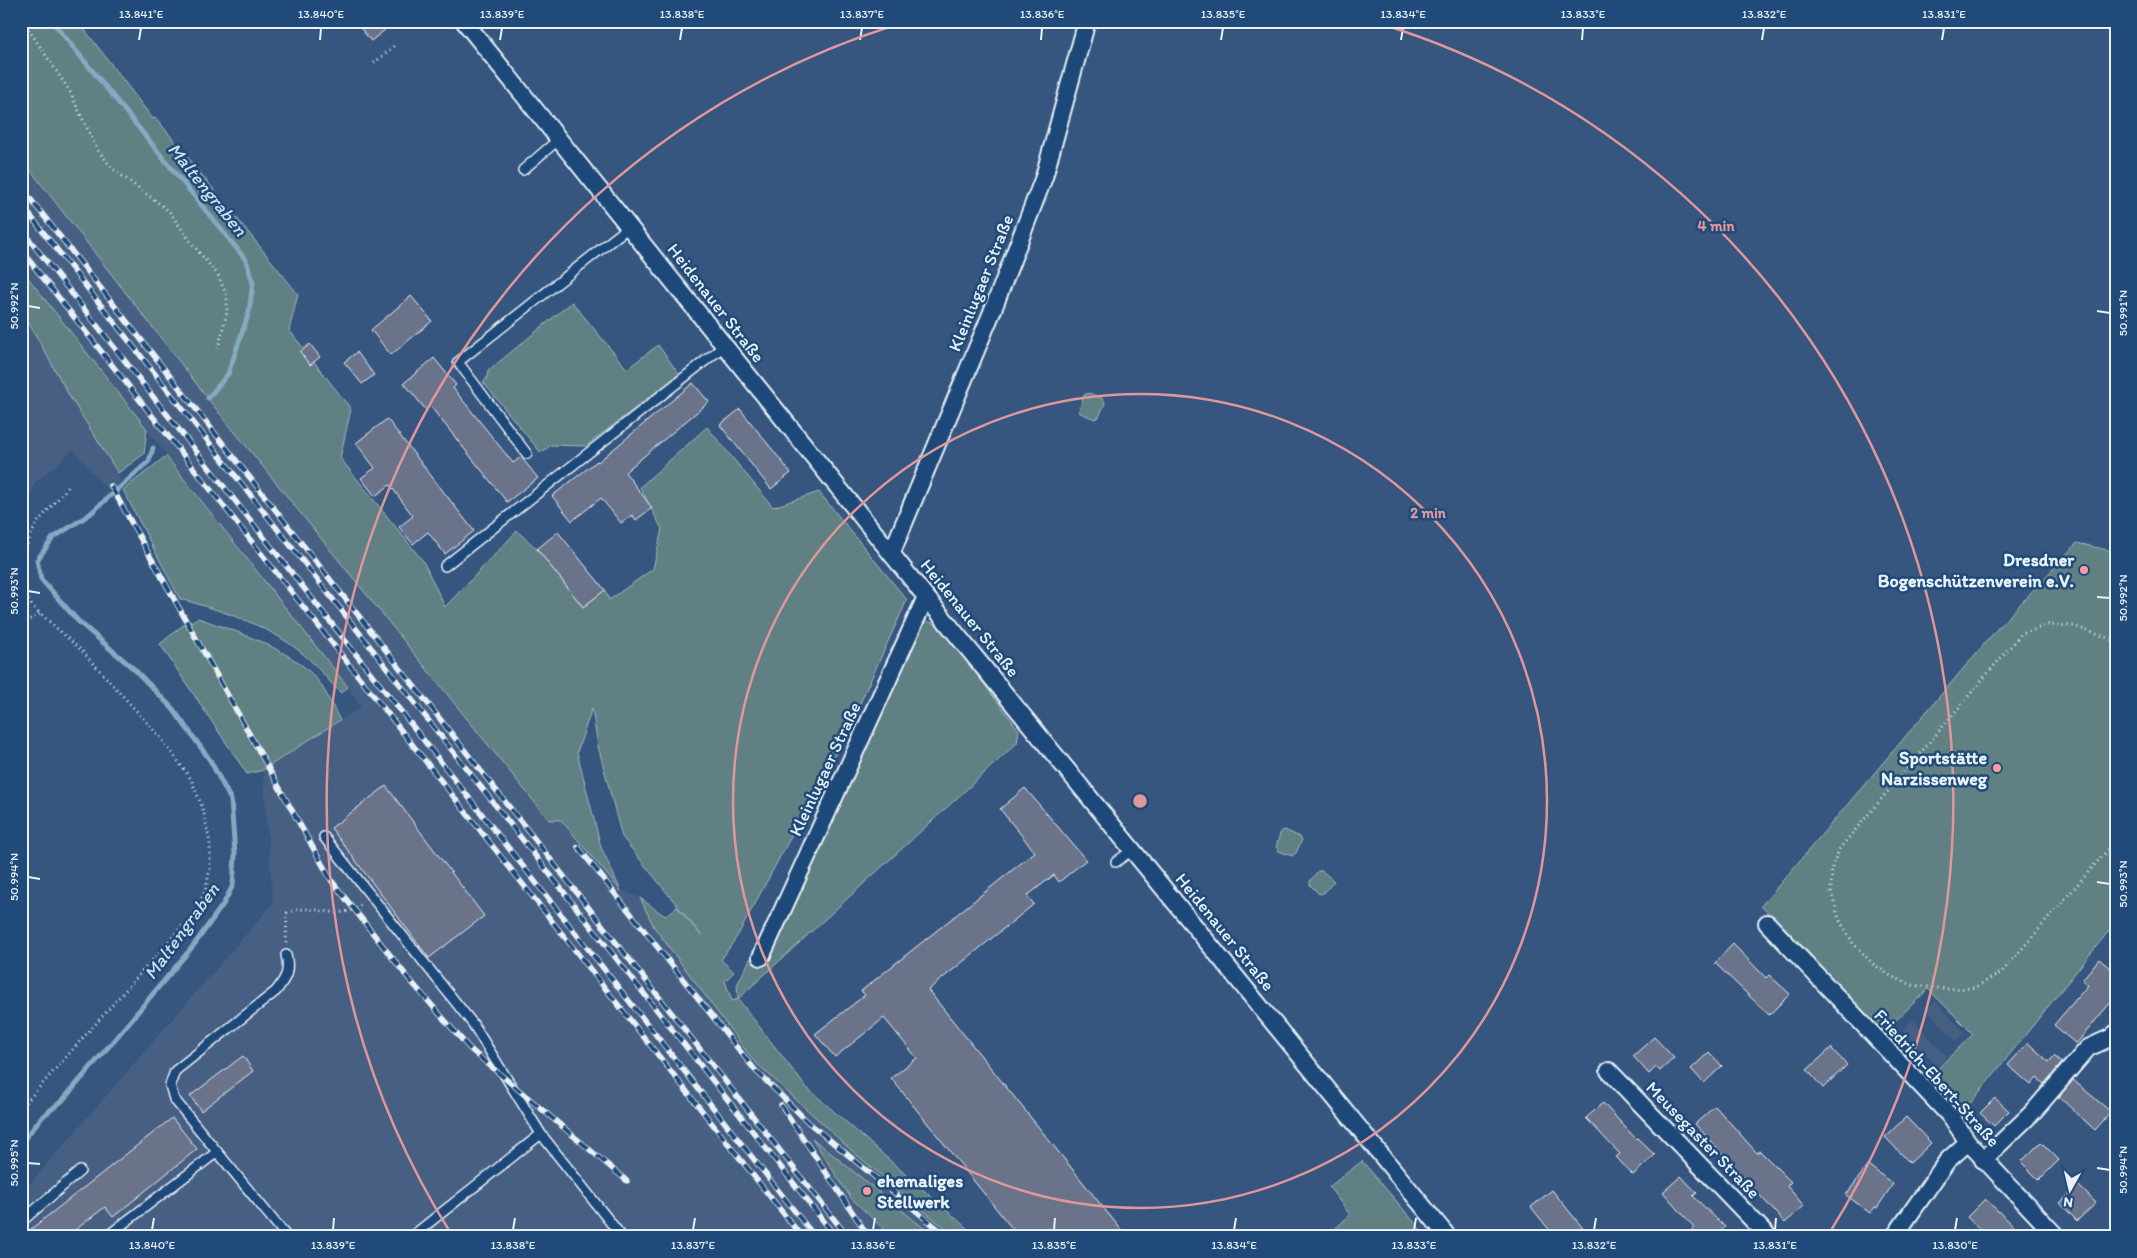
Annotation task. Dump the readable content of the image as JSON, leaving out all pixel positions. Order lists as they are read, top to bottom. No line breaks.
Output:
{"streets":{"street":["Kleinlugaer Straße","Heidenauer Straße","Friedrich-Ebert-Straße","Meusegaster Straße"]},"crossings":[["Kleinlugaer Straße","Heidenauer Straße"]],"water":["Maltengraben"],"places":["Dresdner Bogenschützenverein e.V.","Sportstätte Narzissenweg","ehemaliges Stellwerk"],"north":"bottom","coordinates":["13.841°E","13.840°E","13.839°E","13.838°E","13.837°E","13.836°E","13.835°E","13.834°E","13.833°E","13.832°E","13.831°E","50.992°N","50.991°N","50.993°N","50.994°N","50.995°N","13.830°E"],"rings":["4 min","2 min"]}
